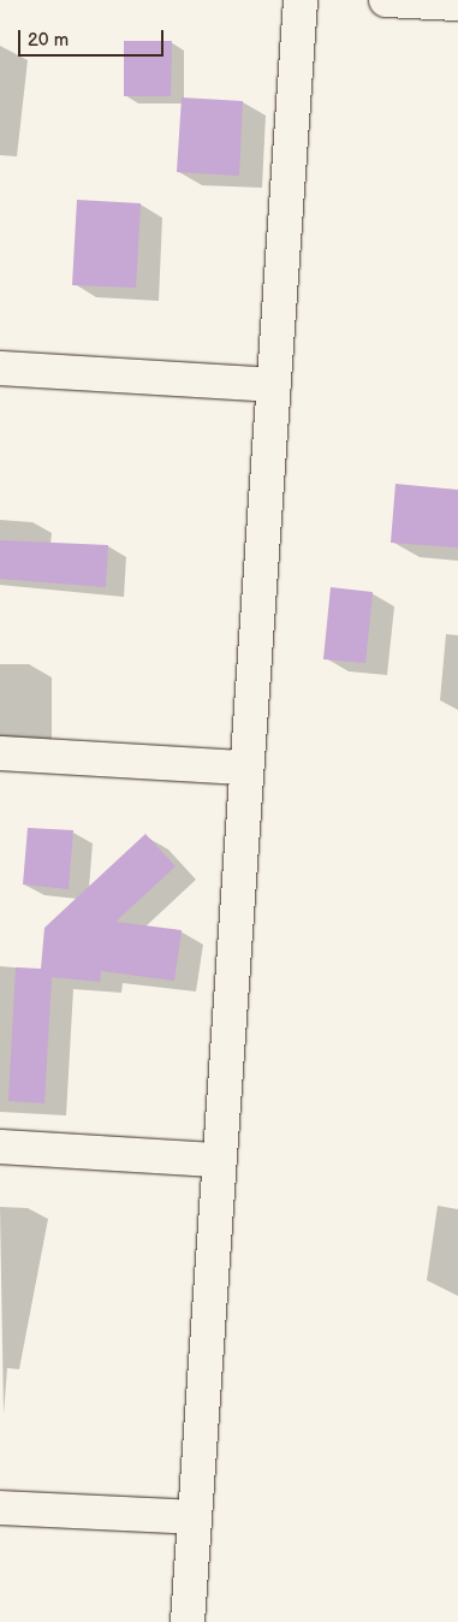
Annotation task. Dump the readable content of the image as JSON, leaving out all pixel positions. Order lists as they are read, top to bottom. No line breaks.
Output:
{"scale_bar":"20 m"}
